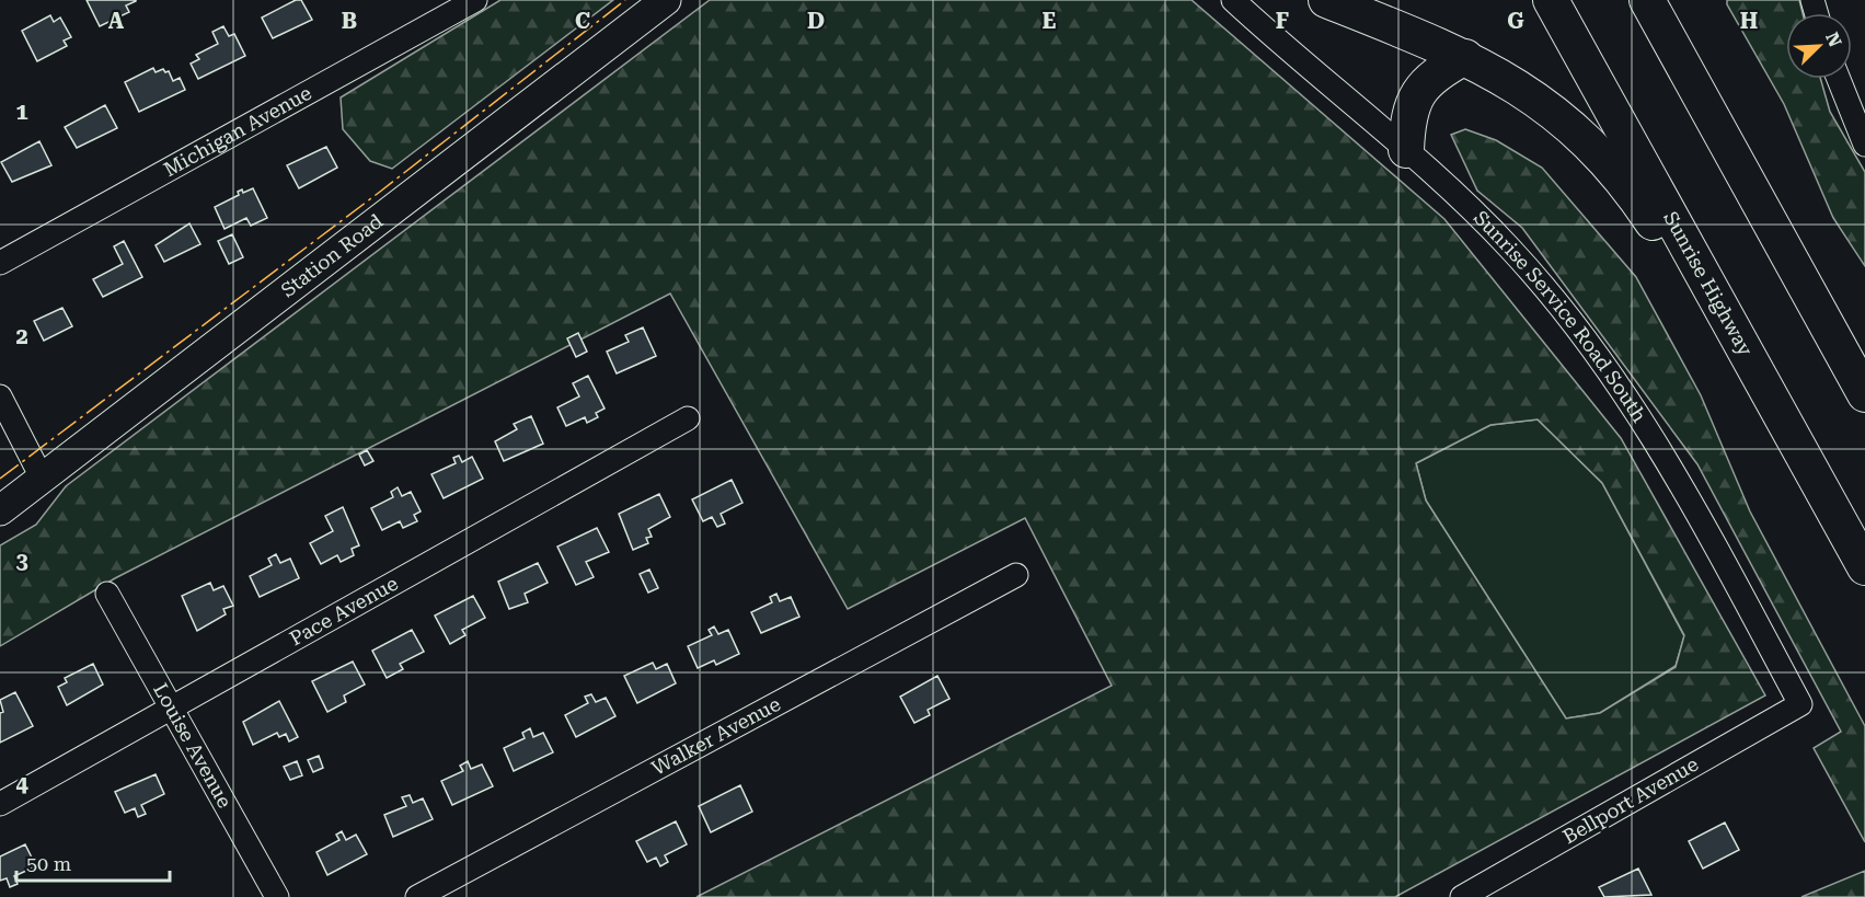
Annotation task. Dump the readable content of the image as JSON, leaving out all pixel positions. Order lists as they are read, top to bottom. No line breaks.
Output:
{"streets":{"highway":["Sunrise Highway"],"main road":["Station Road"],"street":["Michigan Avenue","Sunrise Service Road South","Pace Avenue","Walker Avenue","Louise Avenue","Bellport Avenue"]},"crossings":[["Sunrise Service Road South","Bellport Avenue"],["Pace Avenue","Louise Avenue"]],"scale_bar":"50 m","north":"top right","grid":{"columns":["A","B","C","D","E","F","G","H"],"rows":["1","2","3","4"]}}
